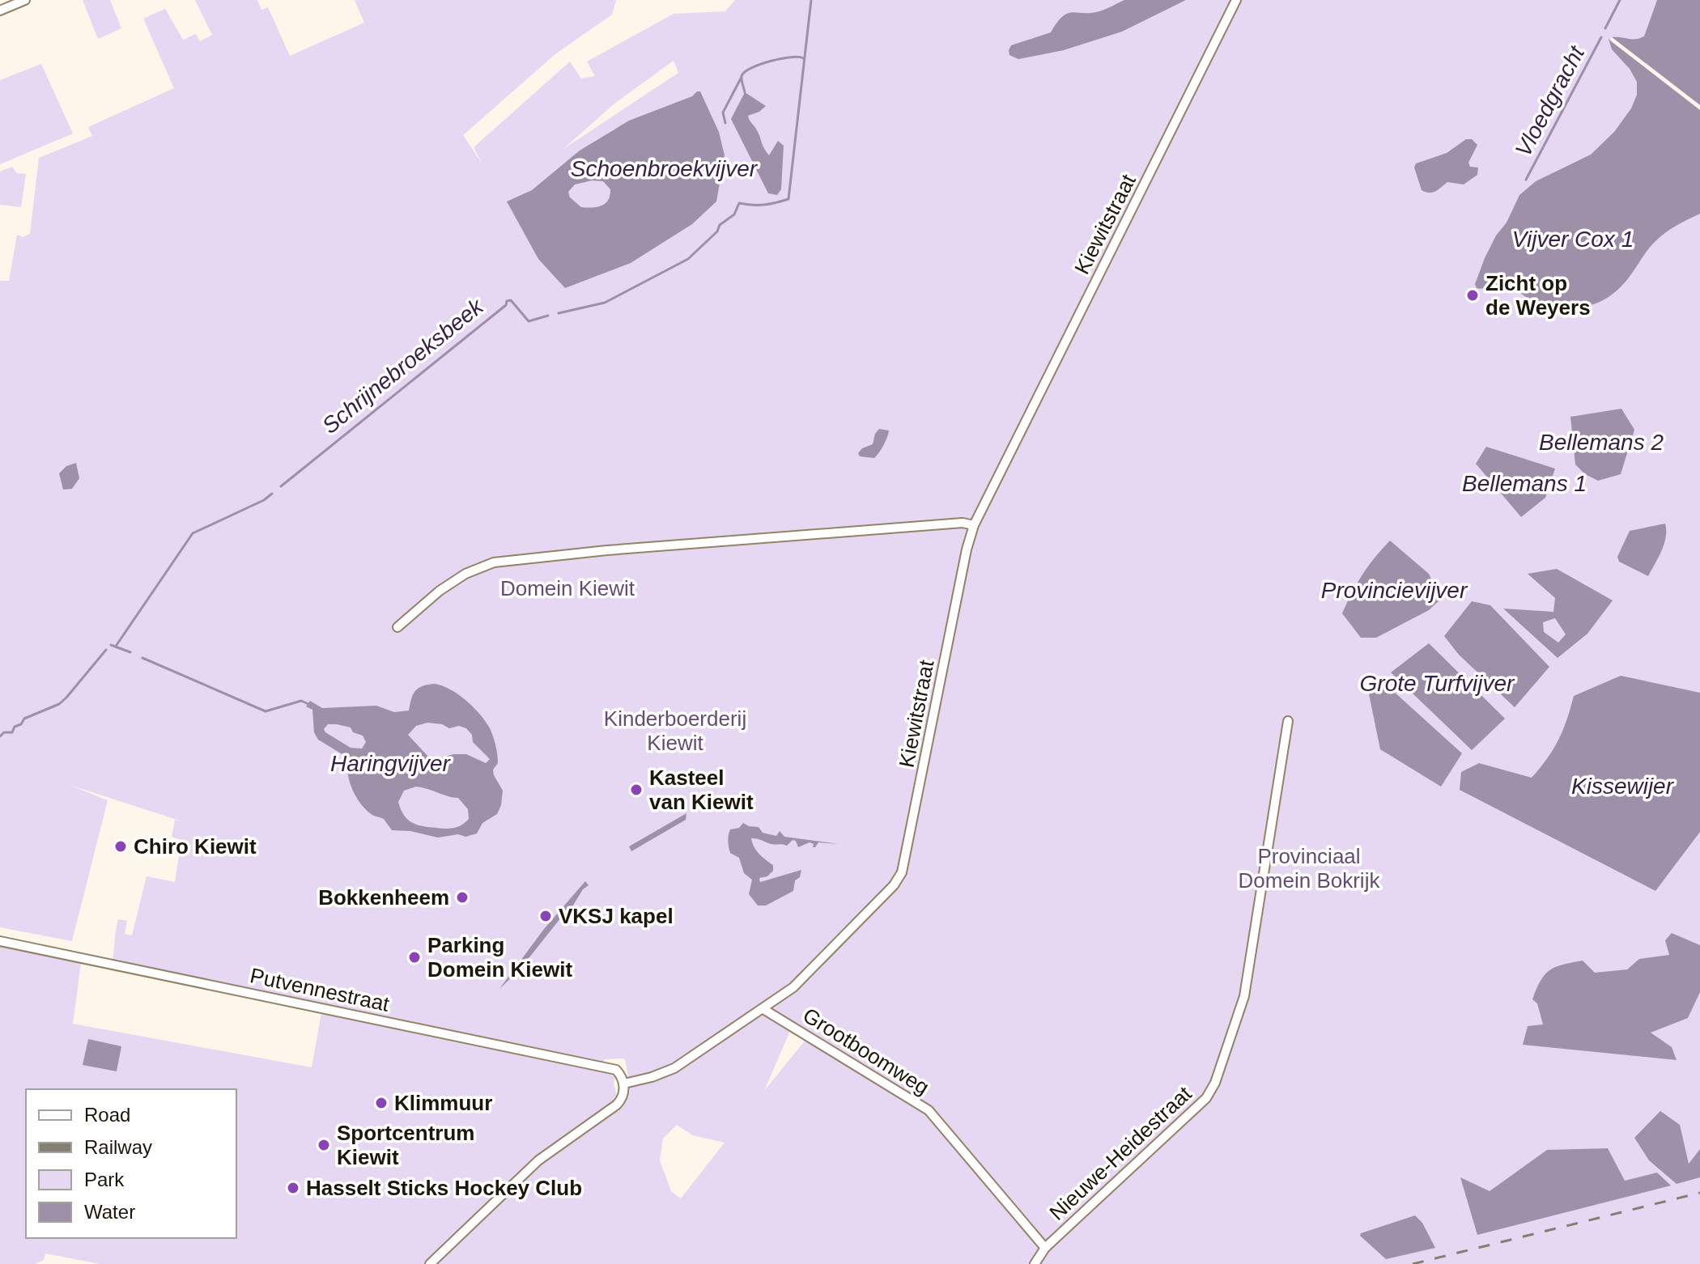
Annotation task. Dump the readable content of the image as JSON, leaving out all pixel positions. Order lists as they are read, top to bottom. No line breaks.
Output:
{"streets":{"street":["Kiewitstraat","Putvennestraat","Grootboomweg","Nieuwe-Heidestraat"]},"crossings":[["Kiewitstraat","Putvennestraat"],["Kiewitstraat","Grootboomweg"],["Grootboomweg","Nieuwe-Heidestraat"]],"water":["Vloedgracht","Schoenbroekvijver","Vijver Cox 1","Schrijnebroeksbeek","Bellemans 2","Bellemans 1","Provincievijver","Grote Turfvijver","Haringvijver","Kissewijer"],"parks":["Domein Kiewit","Kinderboerderij Kiewit","Provinciaal Domein Bokrijk"],"places":["Zicht op de Weyers","Kasteel van Kiewit","Chiro Kiewit","Bokkenheem","VKSJ kapel","Parking Domein Kiewit","Klimmuur","Sportcentrum Kiewit","Hasselt Sticks Hockey Club"],"legend":["Road","Railway","Park","Water"]}
